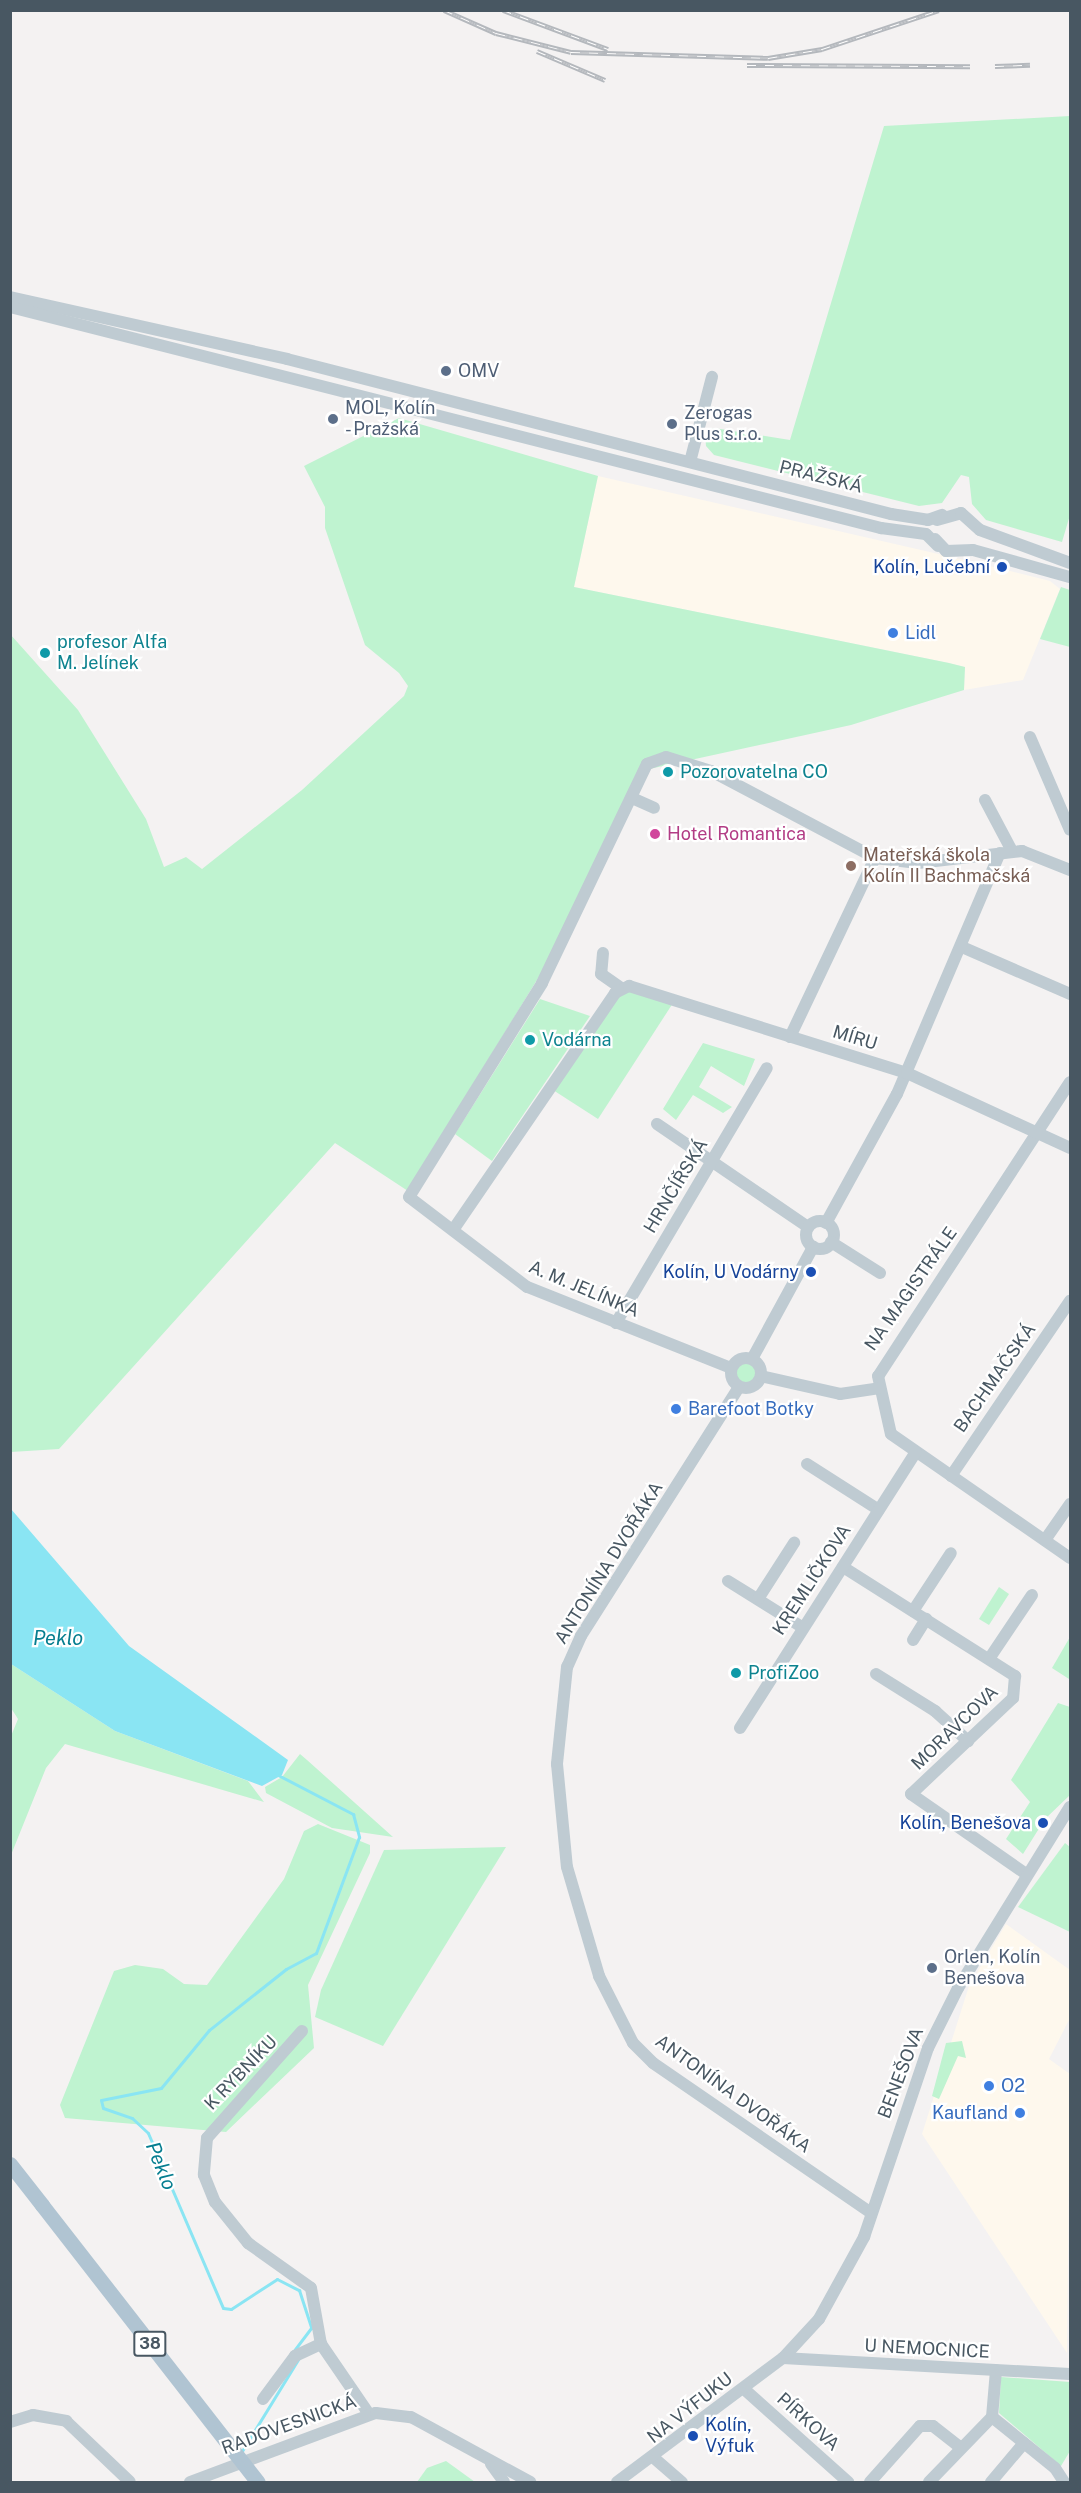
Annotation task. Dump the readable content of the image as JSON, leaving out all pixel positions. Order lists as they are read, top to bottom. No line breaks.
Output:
{"streets":{"main road":["38"],"street":["PRAŽSKÁ","MÍRU","HRNČÍŘSKÁ","A. M. JELÍNKA","NA MAGISTRÁLE","BACHMAČSKÁ","ANTONÍNA DVOŘÁKA","KREMLIČKOVA","MORAVCOVA","K RYBNÍKU","BENEŠOVA","U NEMOCNICE","NA VÝFUKU","PÍRKOVA","RADOVESNICKÁ"]},"crossings":[["MÍRU","NA MAGISTRÁLE"],["HRNČÍŘSKÁ","A. M. JELÍNKA"],["A. M. JELÍNKA","ANTONÍNA DVOŘÁKA"],["NA MAGISTRÁLE","BACHMAČSKÁ"],["NA MAGISTRÁLE","KREMLIČKOVA"],["ANTONÍNA DVOŘÁKA","BENEŠOVA"],["KREMLIČKOVA","MORAVCOVA"],["MORAVCOVA","BENEŠOVA"],["K RYBNÍKU","RADOVESNICKÁ"],["BENEŠOVA","U NEMOCNICE"],["BENEŠOVA","NA VÝFUKU"],["U NEMOCNICE","NA VÝFUKU"],["NA VÝFUKU","PÍRKOVA"]],"water":["Peklo"],"places":["OMV","MOL, Kolín - Pražská","Zerogas Plus s.r.o.","Kolín, Lučební","Lidl","profesor Alfa M. Jelínek","Pozorovatelna CO","Hotel Romantica","Mateřská škola Kolín II Bachmačská","Vodárna","Kolín, U Vodárny","Barefoot Botky","ProfiZoo","Kolín, Benešova","Orlen, Kolín Benešova","O2","Kaufland","Kolín, Výfuk"]}
